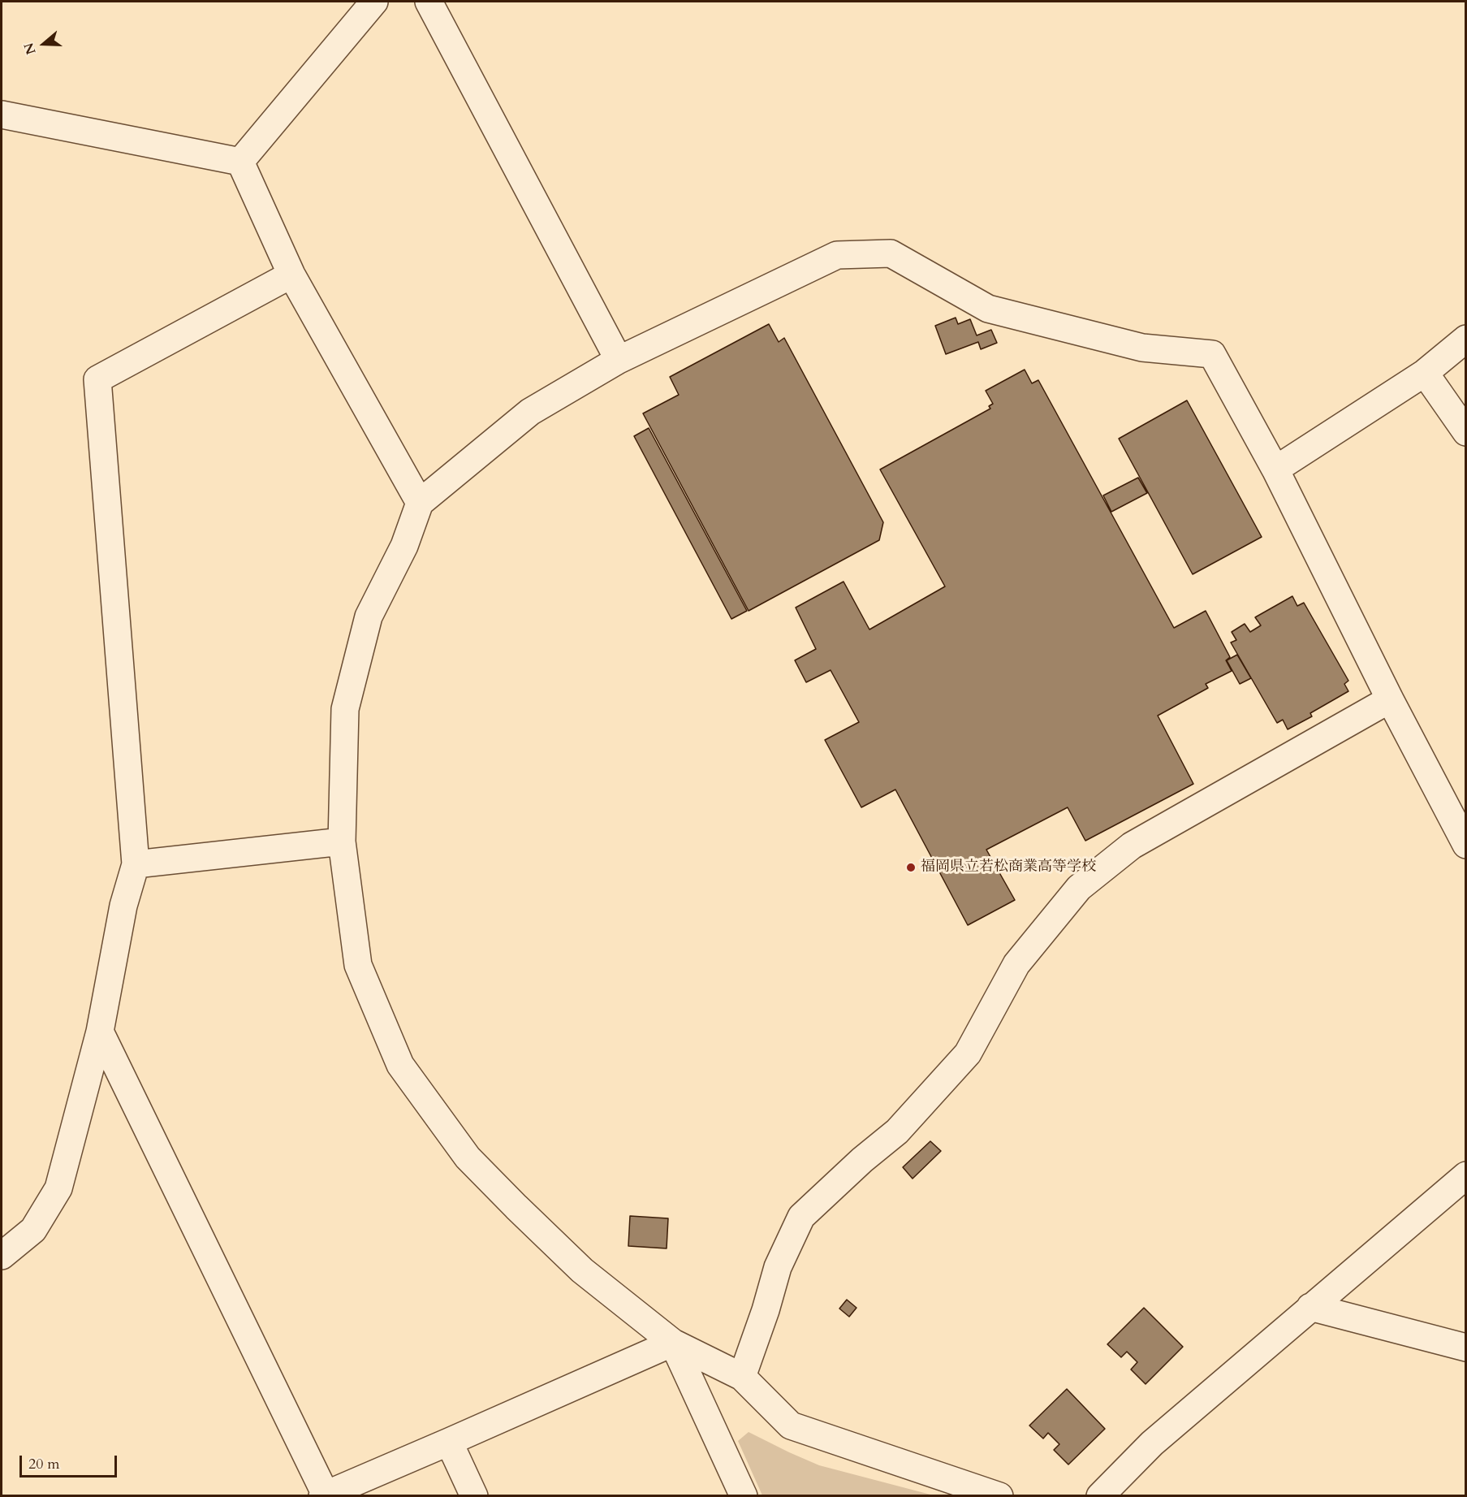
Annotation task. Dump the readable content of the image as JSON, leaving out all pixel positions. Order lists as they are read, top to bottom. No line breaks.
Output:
{"places":["福岡県立若松商業高等学校"],"scale_bar":"20 m","north":"left"}
